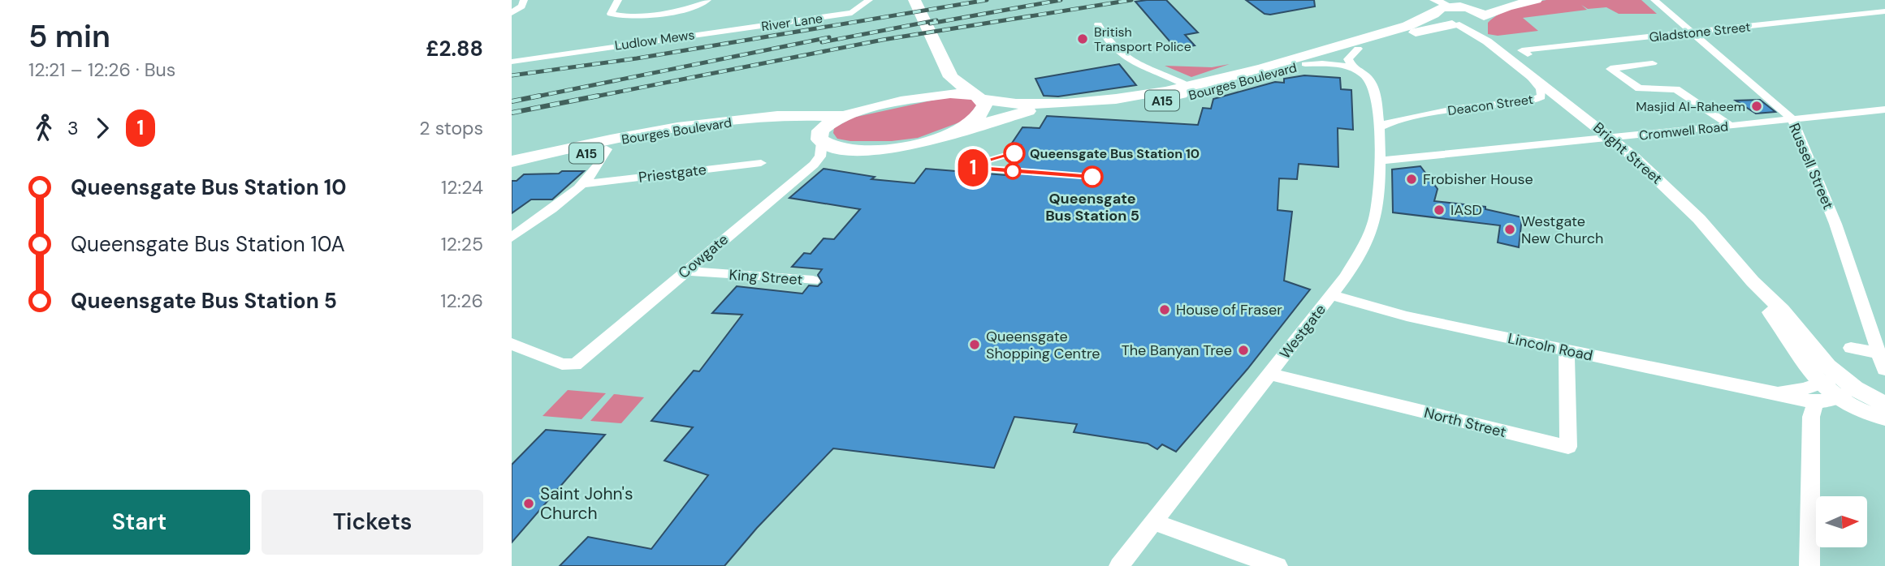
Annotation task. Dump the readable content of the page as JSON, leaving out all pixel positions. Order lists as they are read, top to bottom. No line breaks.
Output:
{"streets":{"main road":["Bourges Boulevard","A15"],"street":["River Lane","Gladstone Street","Ludlow Mews","Deacon Street","Cromwell Road","Bright Street","Russell Street","Priestgate","Cowgate","King Street","Westgate","Lincoln Road","North Street"]},"crossings":[["River Lane","Ludlow Mews"],["Gladstone Street","Russell Street"],["Bourges Boulevard","A15"],["Bourges Boulevard","Bright Street"],["Bourges Boulevard","Priestgate"],["Bourges Boulevard","Cowgate"],["A15","Bright Street"],["Deacon Street","Bright Street"],["Deacon Street","Westgate"],["Cromwell Road","Bright Street"],["Cromwell Road","Russell Street"],["Cromwell Road","Westgate"],["Bright Street","Lincoln Road"],["Cowgate","King Street"],["Westgate","Lincoln Road"],["Westgate","North Street"],["Lincoln Road","North Street"]],"places":["British Transport Police","Masjid Al-Raheem","Queensgate Bus Station 10","Queensgate Bus Station 5","Frobisher House","IASD","Westgate New Church","House of Fraser","Queensgate Shopping Centre","The Banyan Tree","Saint John's Church"],"lines":["bus line 1"],"north":"right","page":{"heading":["5 min","12:21 – 12:26 · Bus","£2.88"],"on_map":"1","legs":["3","1","2 stops"],"list":[{"name":"Queensgate Bus Station 10","value":"12:24"},{"name":"Queensgate Bus Station 10A","value":"12:25"},{"name":"Queensgate Bus Station 5","value":"12:26"}],"buttons":["Start","Tickets"]}}
